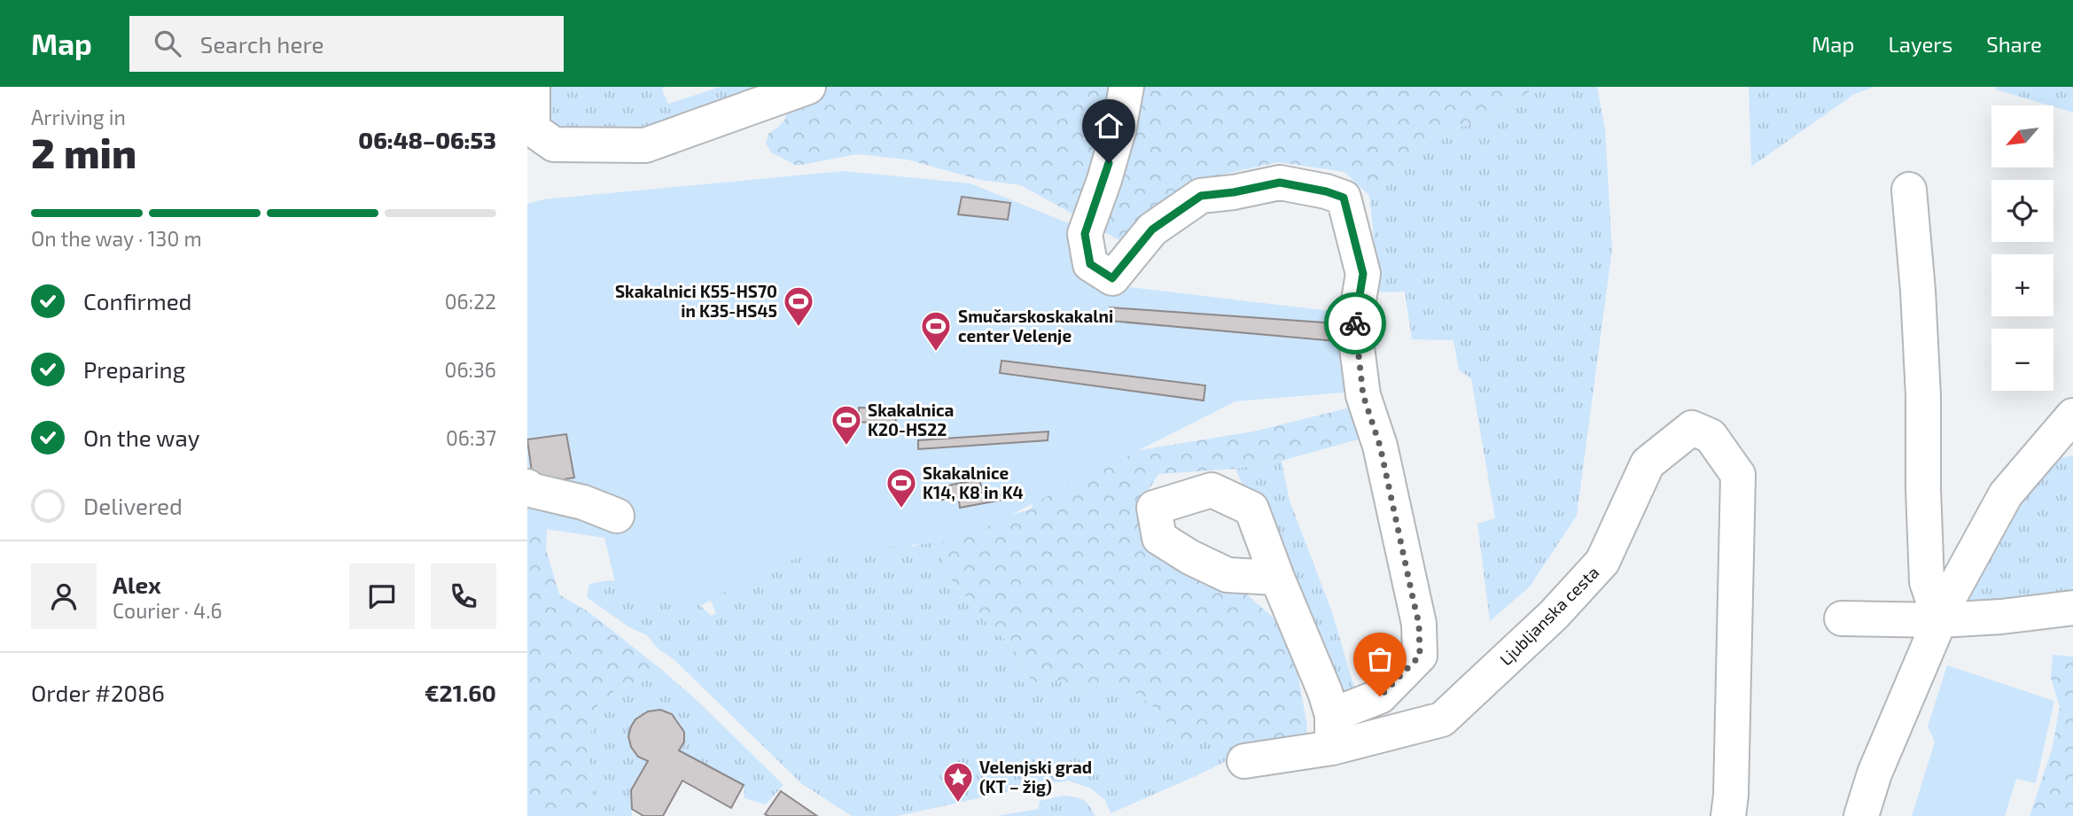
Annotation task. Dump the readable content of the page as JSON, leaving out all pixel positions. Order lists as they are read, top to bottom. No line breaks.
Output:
{"streets":{"street":["Ljubljanska cesta"]},"places":{"sports":["Skakalnici K55-HS70 in K35-HS45","Smučarskoskakalni center Velenje","Skakalnica K20-HS22","Skakalnice K14, K8 in K4"],"place":["Velenjski grad (KT – žig)"]},"north":"bottom left","page":{"header":"Map","search":"Search here","nav":["Map","Layers","Share"],"heading":["2 min","Arriving in","06:48–06:53"],"panel":["Alex","Courier · 4.6","Order #2086","€21.60"],"map_buttons":["+","−"],"bar":"On the way · 130 m","list":[["Confirmed","06:22"],["Preparing","06:36"],["On the way","06:37"],"Delivered"]}}
